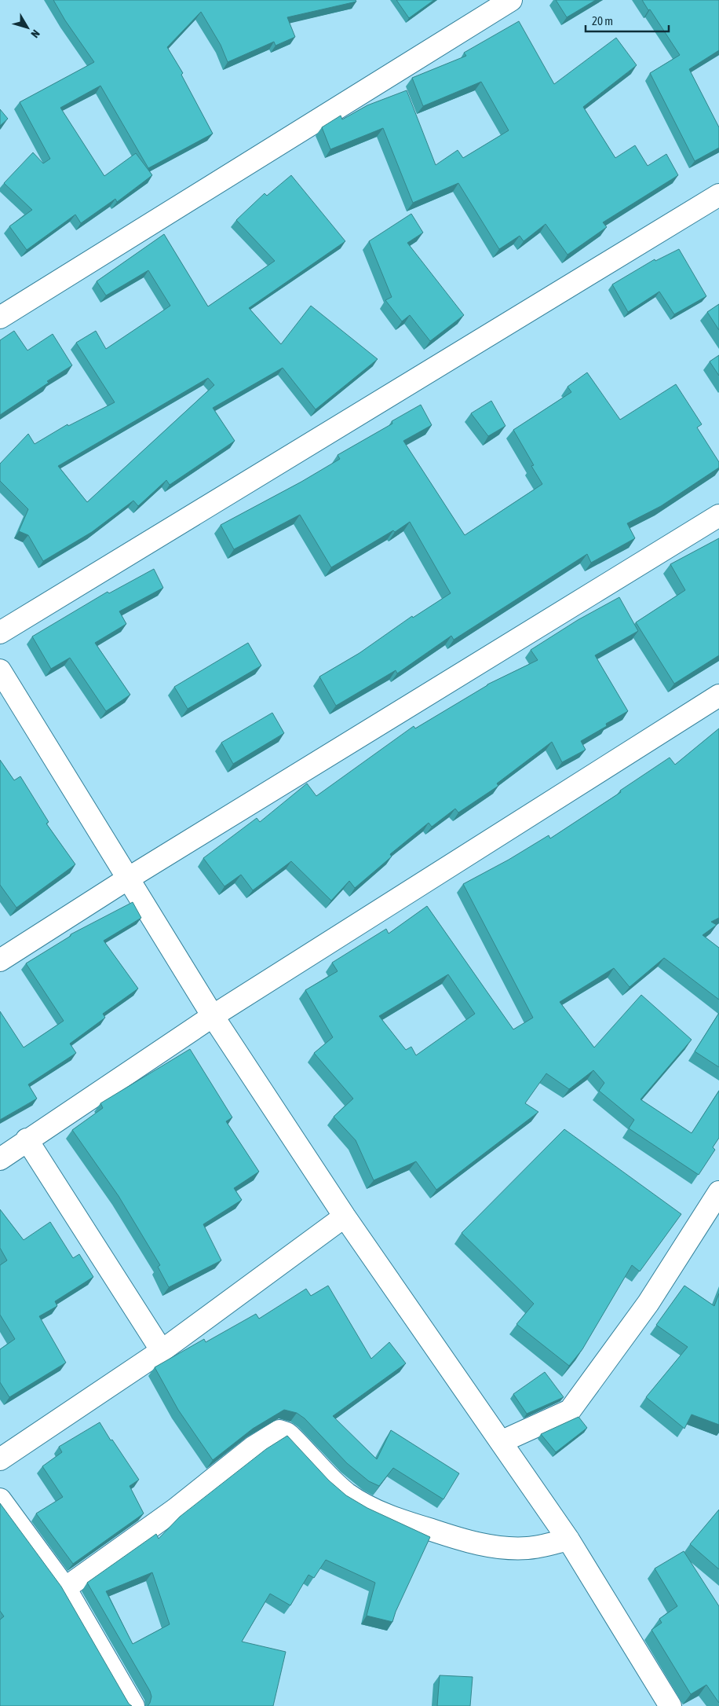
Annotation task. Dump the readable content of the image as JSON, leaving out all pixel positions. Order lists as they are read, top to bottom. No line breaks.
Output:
{"scale_bar":"20 m","north":"bottom right"}
